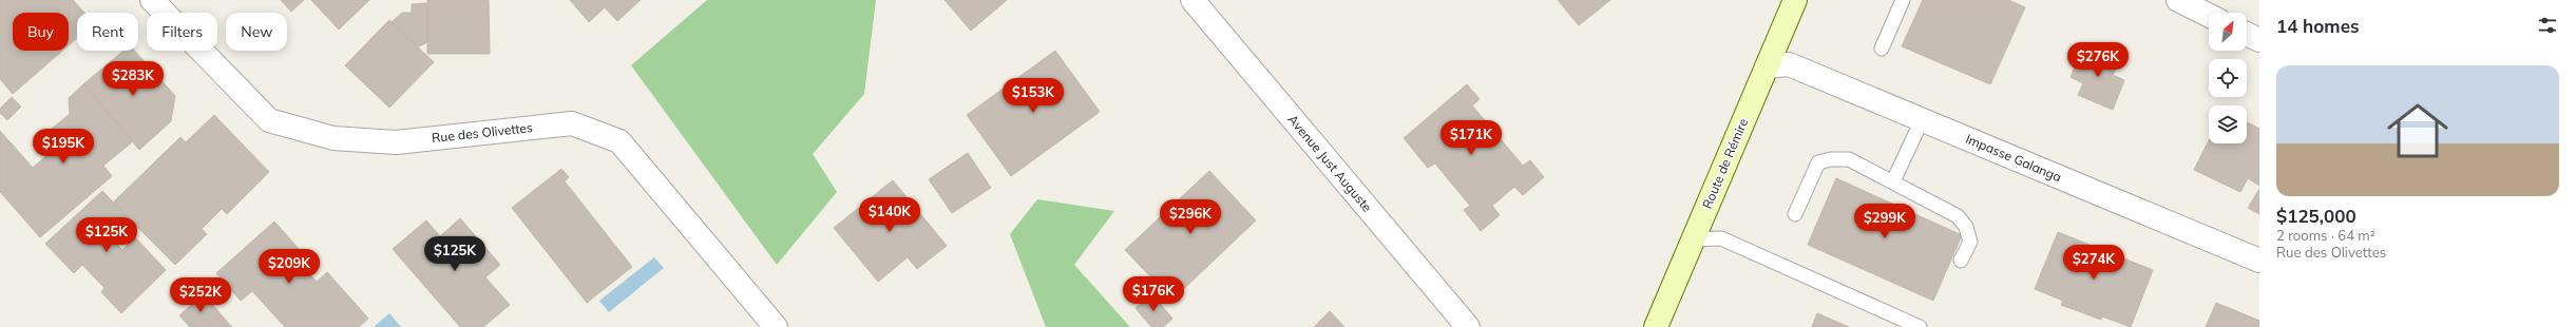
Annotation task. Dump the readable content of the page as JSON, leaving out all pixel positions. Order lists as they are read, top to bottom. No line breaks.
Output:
{"streets":{"main road":["Route de Rémire"],"street":["Rue des Olivettes","Impasse Galanga","Avenue Just Auguste"]},"crossings":[["Impasse Galanga","Route de Rémire"]],"north":"top right","page":{"heading":"14 homes","chip":["Buy","Rent","Filters","New"],"price":["$276K","$283K","$153K","$171K","$195K","$140K","$296K","$299K","$125K","$125K","$274K","$209K","$176K","$252K"],"list":[{"name":"$125,000","note":"2 rooms · 64 m² · Rue des Olivettes"}]}}
